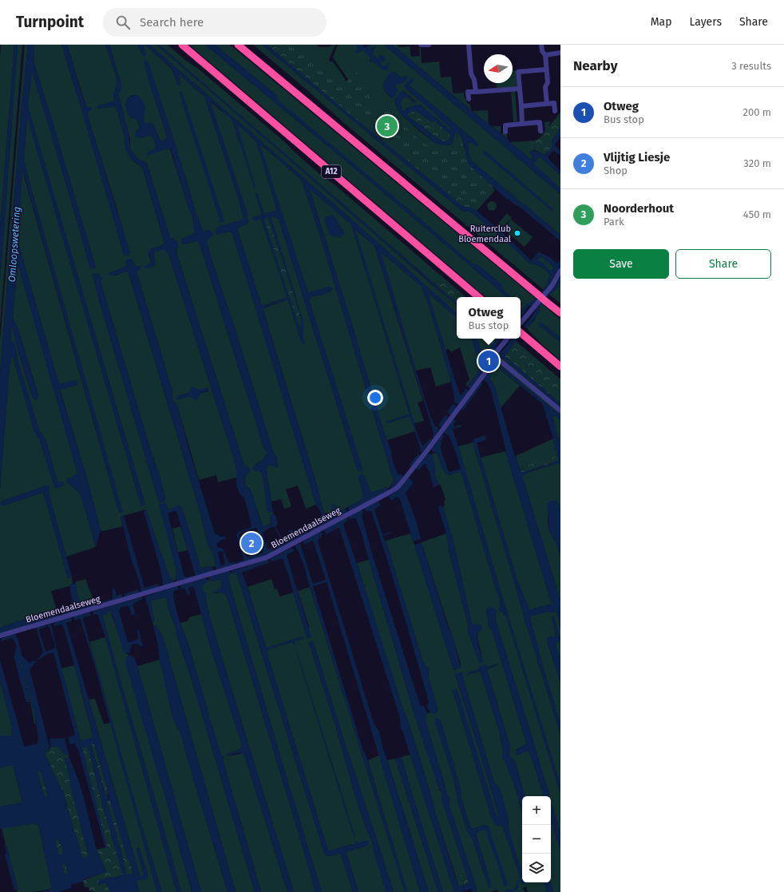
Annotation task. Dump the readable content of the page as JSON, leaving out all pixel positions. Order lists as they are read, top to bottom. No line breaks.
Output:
{"streets":{"highway":["A12"],"street":["Bloemendaalseweg"]},"water":["Omloopswetering"],"places":["Ruiterclub Bloemendaal"],"north":"left","page":{"header":"Turnpoint","search":"Search here","nav":["Map","Layers","Share"],"heading":["Nearby","3 results"],"list":[{"mark":"1","name":"Otweg","note":"Bus stop","value":"200 m"},{"mark":"2","name":"Vlijtig Liesje","note":"Shop","value":"320 m"},{"mark":"3","name":"Noorderhout","note":"Park","value":"450 m"}],"pins":["3","1","2"],"buttons":["Save","Share"],"popup":["Otweg","Bus stop"],"map_buttons":["+","−"]}}
